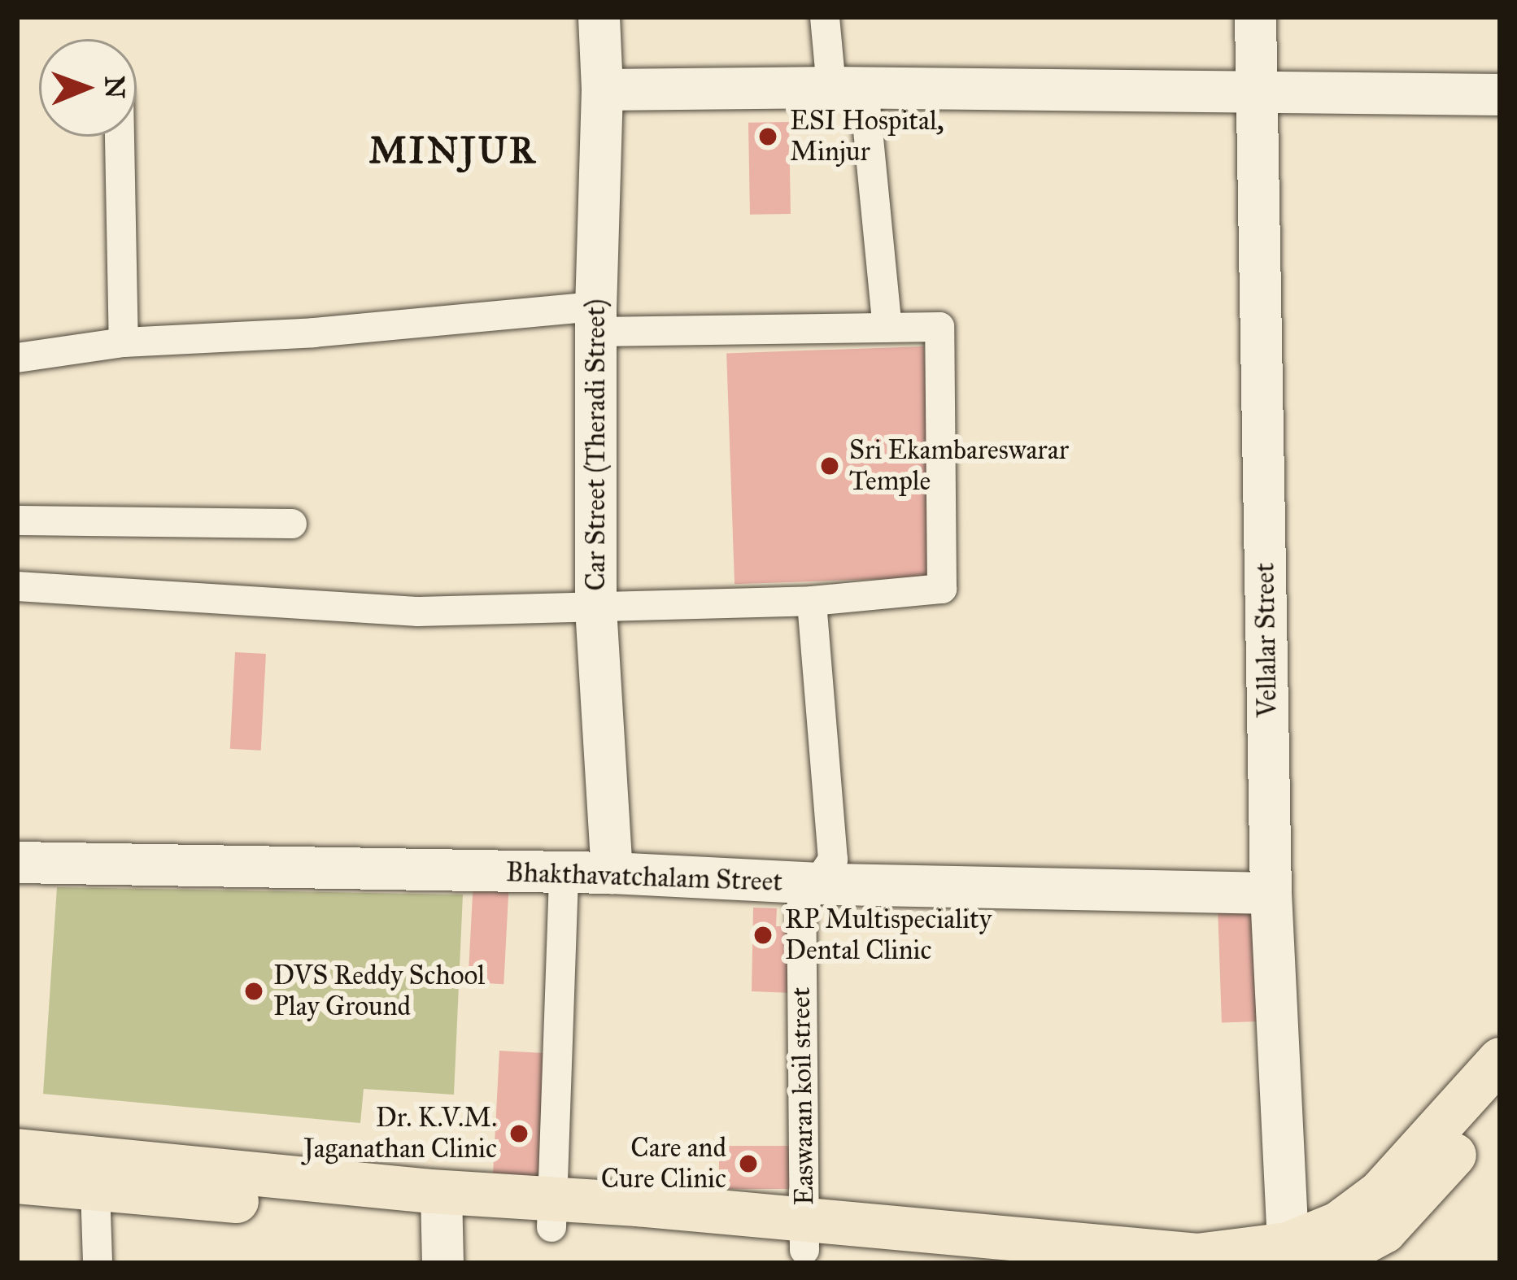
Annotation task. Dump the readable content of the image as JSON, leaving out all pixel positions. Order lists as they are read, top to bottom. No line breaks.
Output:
{"streets":{"street":["Car Street (Theradi Street)","Vellalar Street","Bhakthavatchalam Street","Easwaran koil street"]},"crossings":[["Car Street (Theradi Street)","Bhakthavatchalam Street"],["Vellalar Street","Bhakthavatchalam Street"],["Bhakthavatchalam Street","Easwaran koil street"]],"districts":["MINJUR"],"places":["ESI Hospital, Minjur","Sri Ekambareswarar Temple","RP Multispeciality Dental Clinic","DVS Reddy School Play Ground","Dr. K.V.M. Jaganathan Clinic","Care and Cure Clinic"],"north":"right"}
